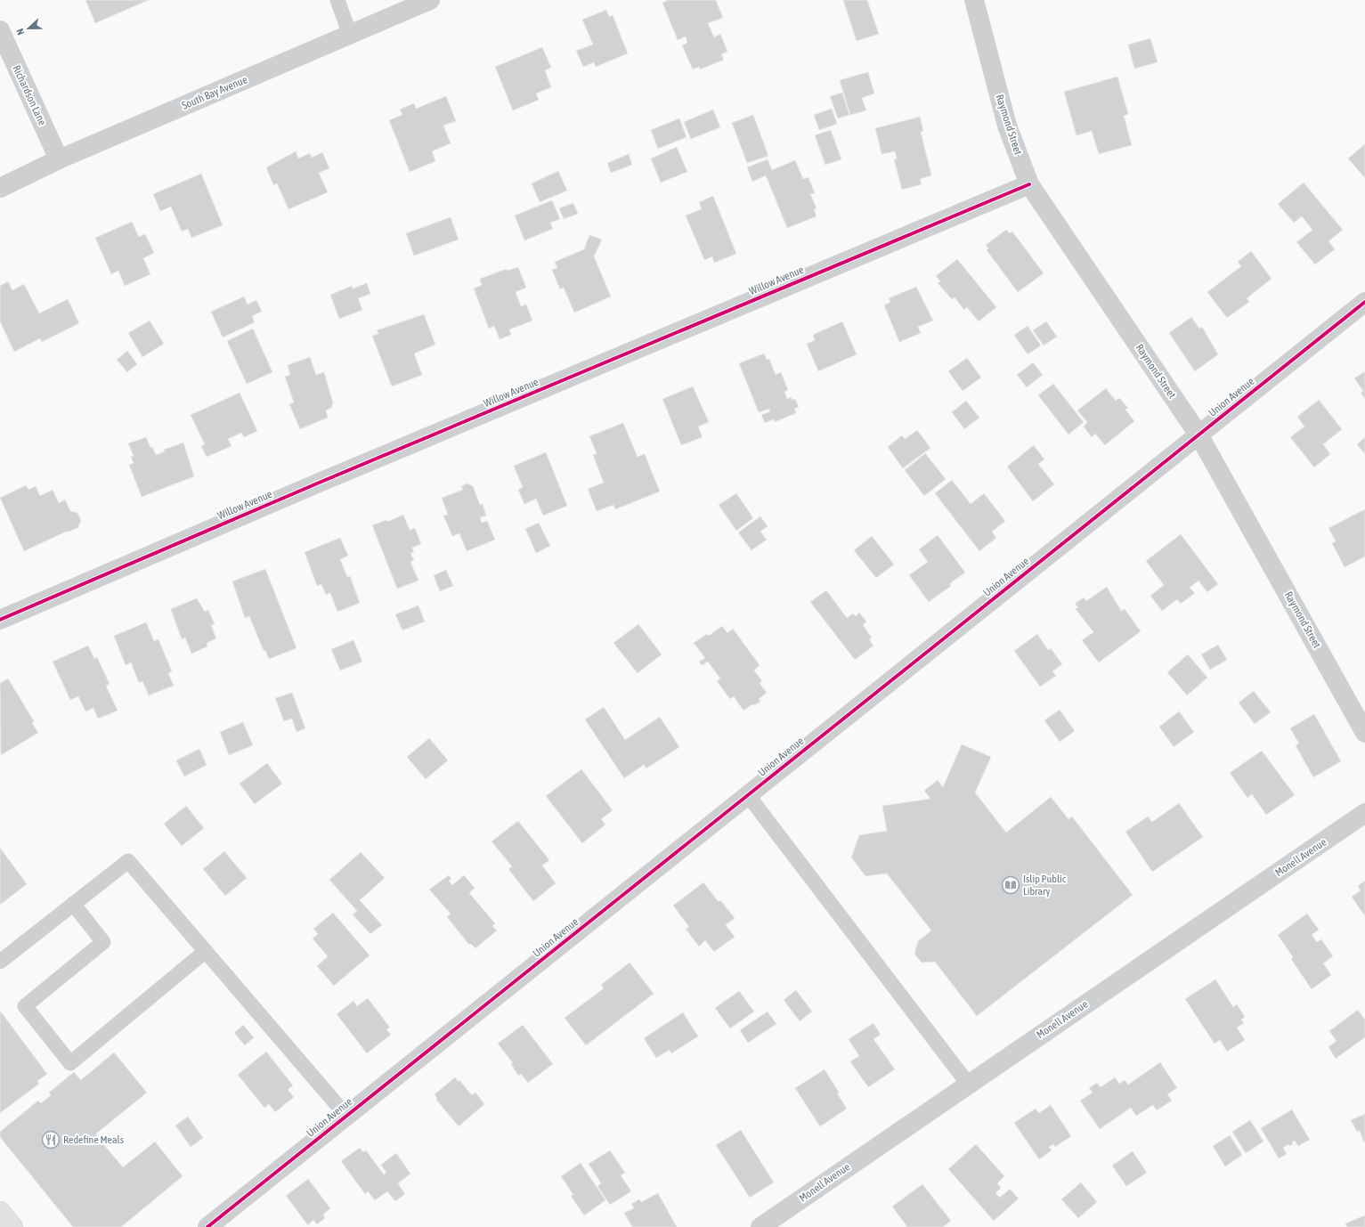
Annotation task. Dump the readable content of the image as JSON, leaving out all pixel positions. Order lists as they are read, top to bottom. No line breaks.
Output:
{"streets":{"street":["South Bay Avenue","Richardson Lane","Raymond Street","Willow Avenue","Union Avenue","Monell Avenue"]},"crossings":[["South Bay Avenue","Richardson Lane"],["Raymond Street","Willow Avenue"],["Raymond Street","Union Avenue"]],"places":{"library":["Islip Public Library"],"restaurant":["Redefine Meals"]},"north":"left"}
